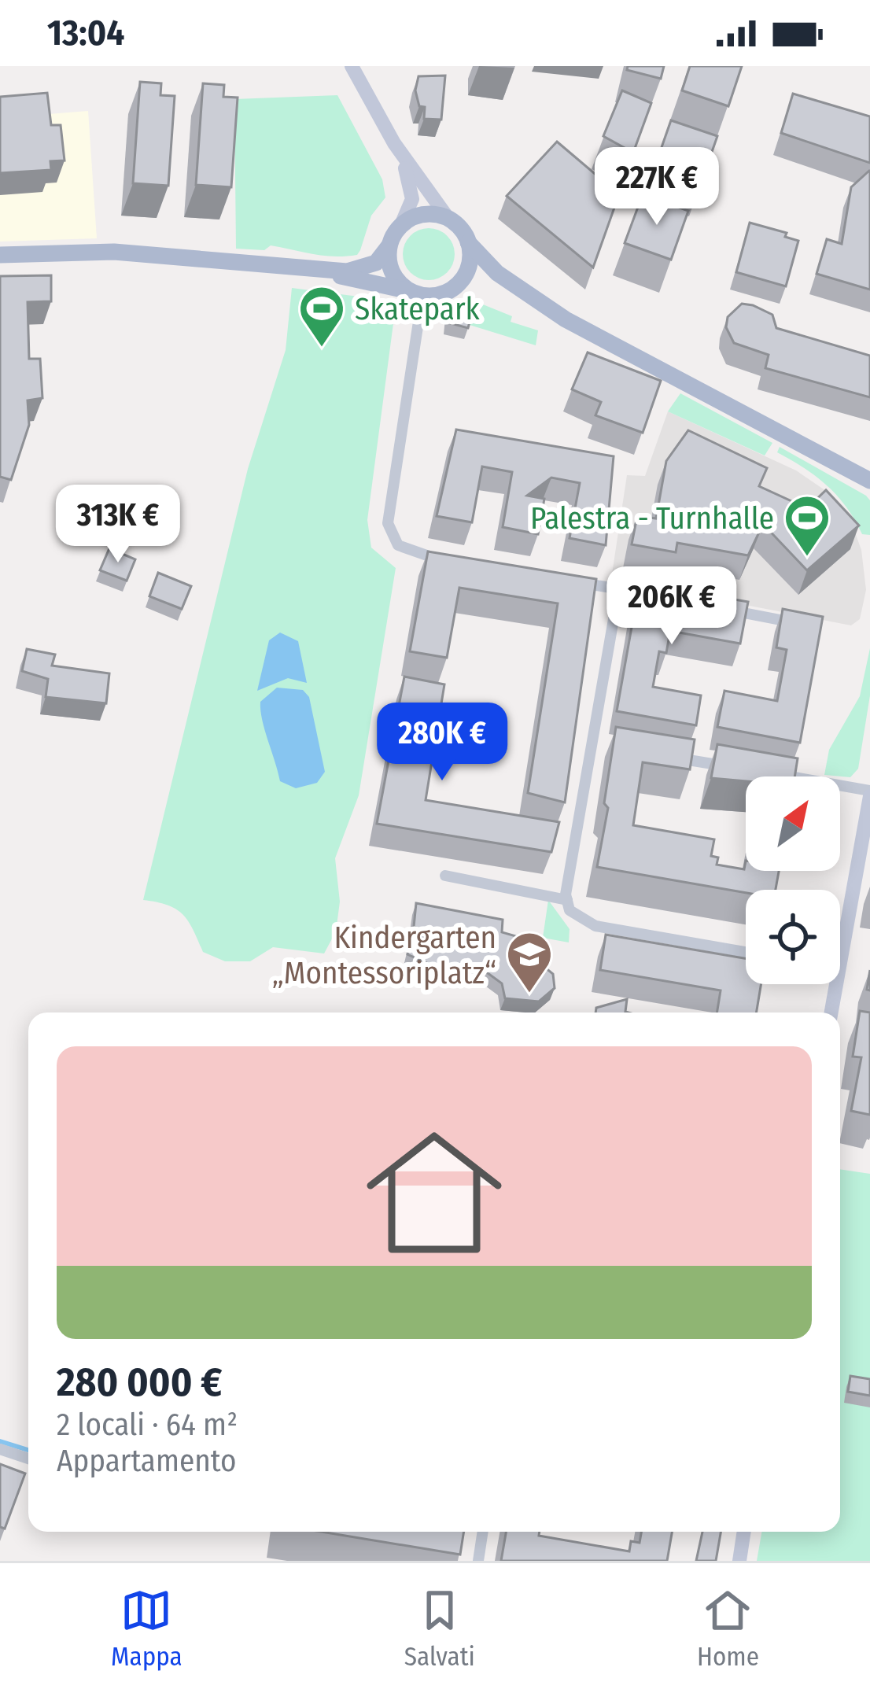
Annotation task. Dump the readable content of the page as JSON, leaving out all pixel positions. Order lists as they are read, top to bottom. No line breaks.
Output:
{"places":{"sports":["Skatepark","Palestra - Turnhalle"],"school or university":["Kindergarten „Montessoriplatz“"]},"north":"top right","page":{"status":"13:04","price":["227K €","313K €","206K €","280K €"],"list":[{"name":"280 000 €","note":"2 locali · 64 m² · Appartamento"}],"tabs":["Mappa","Salvati","Home"]}}
